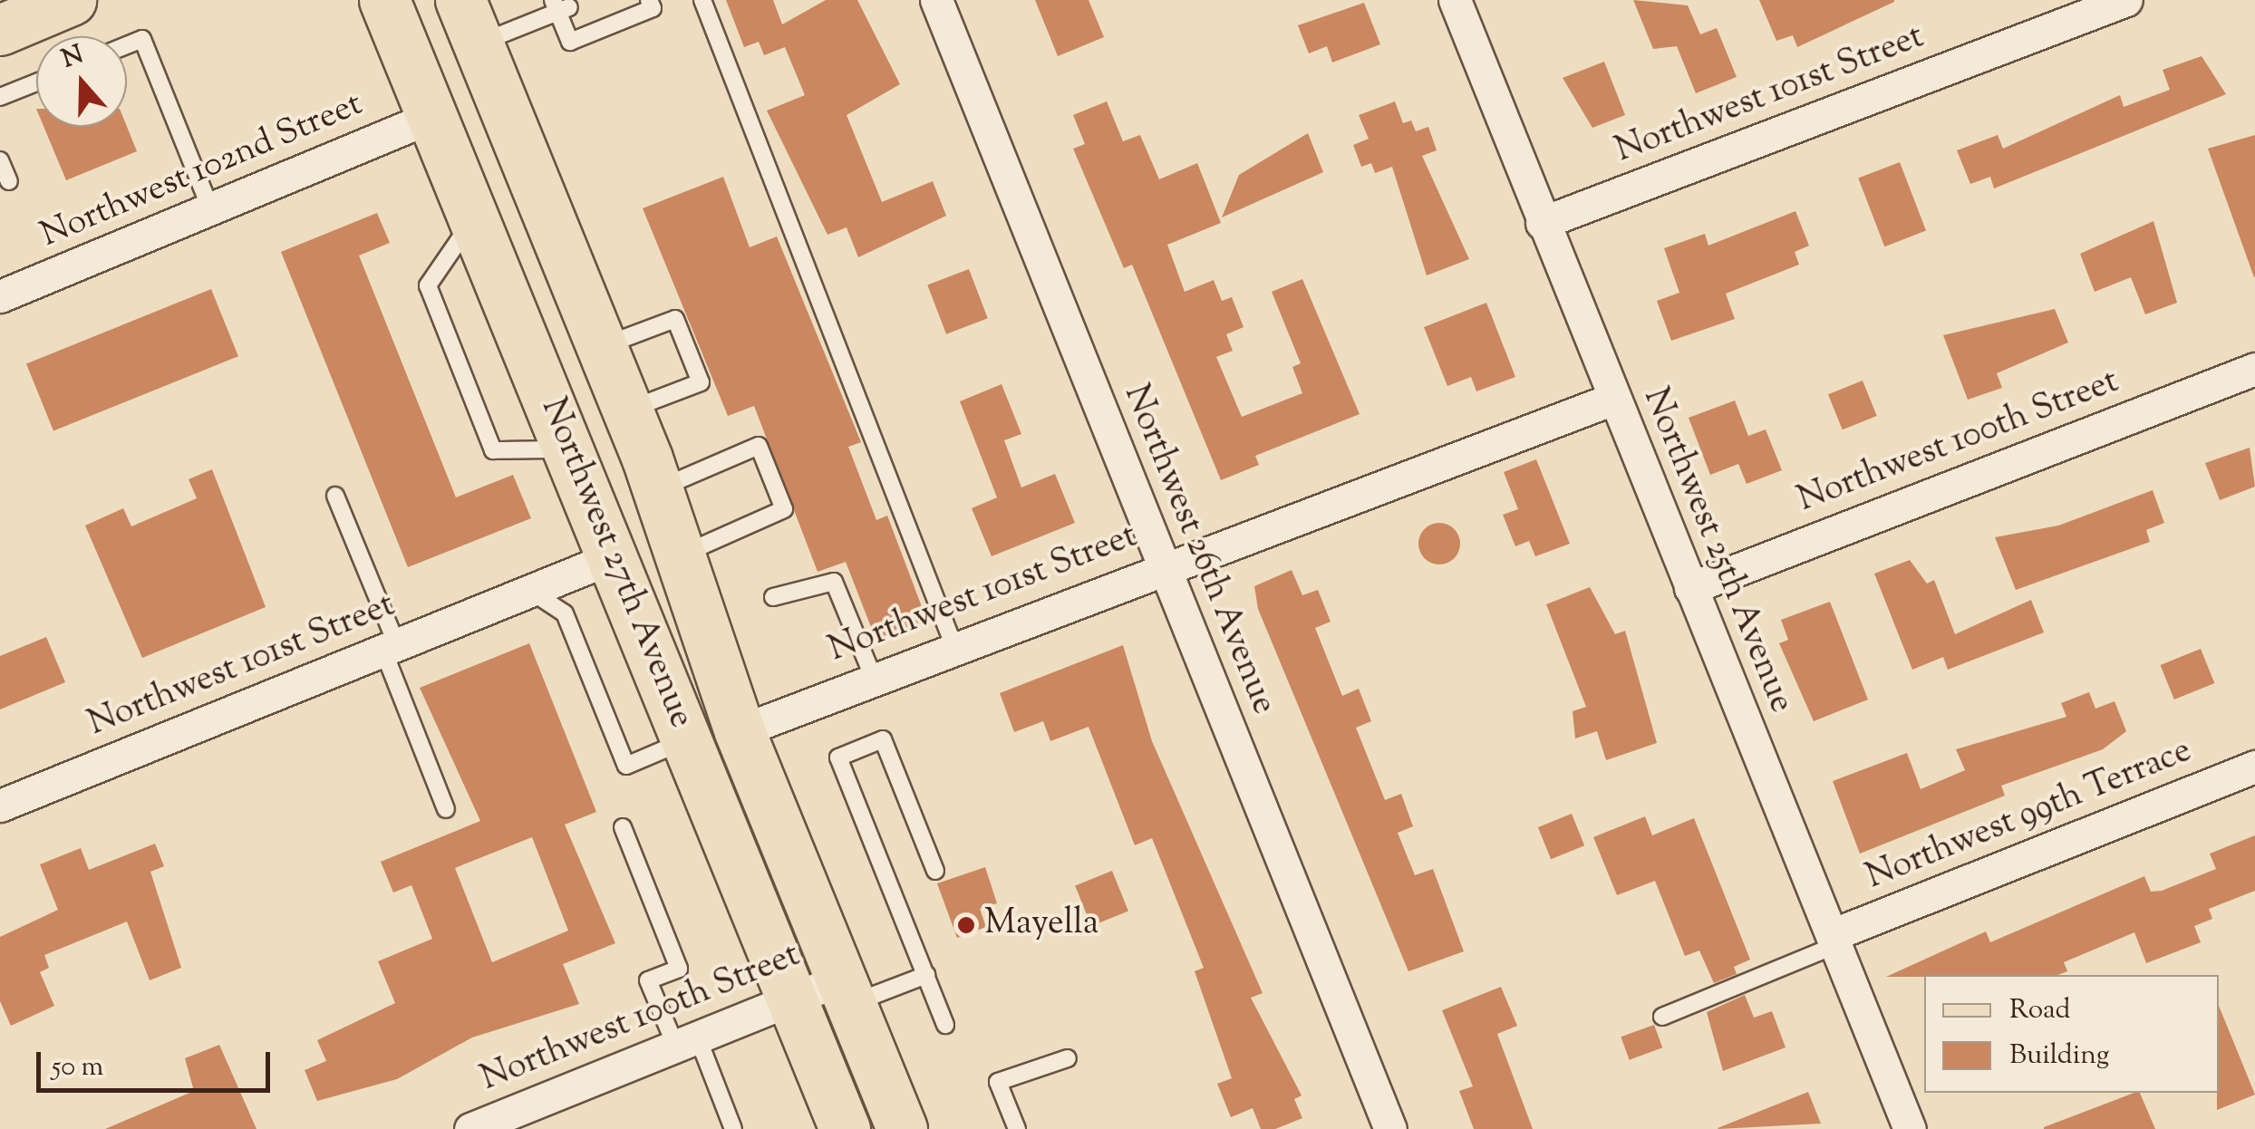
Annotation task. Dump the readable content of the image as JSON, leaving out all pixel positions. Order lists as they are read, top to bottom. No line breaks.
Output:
{"streets":{"main road":["Northwest 27th Avenue"],"street":["Northwest 101st Street","Northwest 102nd Street","Northwest 100th Street","Northwest 26th Avenue","Northwest 25th Avenue","Northwest 99th Terrace"]},"crossings":[["Northwest 101st Street","Northwest 26th Avenue"],["Northwest 101st Street","Northwest 25th Avenue"],["Northwest 101st Street","Northwest 27th Avenue"],["Northwest 102nd Street","Northwest 27th Avenue"],["Northwest 100th Street","Northwest 25th Avenue"],["Northwest 100th Street","Northwest 27th Avenue"],["Northwest 25th Avenue","Northwest 99th Terrace"]],"places":["Mayella"],"legend":["Road","Building"],"scale_bar":"50 m","north":"top"}
